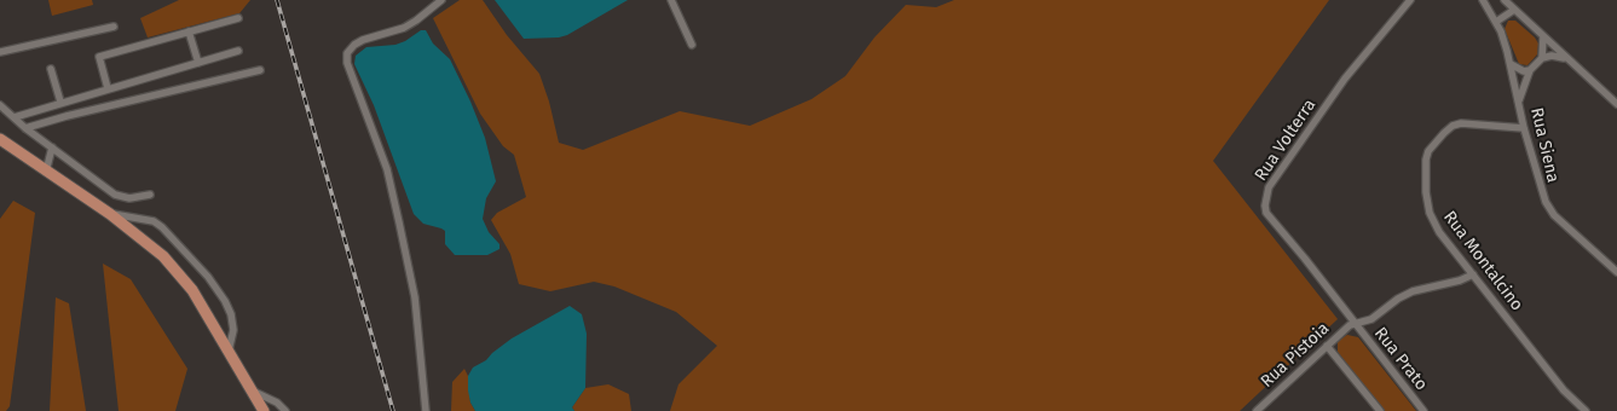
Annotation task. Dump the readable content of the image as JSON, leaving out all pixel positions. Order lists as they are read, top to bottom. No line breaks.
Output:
{"streets":{"street":["Rua Volterra","Rua Siena","Rua Montalcino","Rua Pistoia","Rua Prato"]},"crossings":[["Rua Volterra","Rua Pistoia"],["Rua Volterra","Rua Prato"],["Rua Siena","Rua Montalcino"],["Rua Montalcino","Rua Pistoia"],["Rua Pistoia","Rua Prato"]]}
